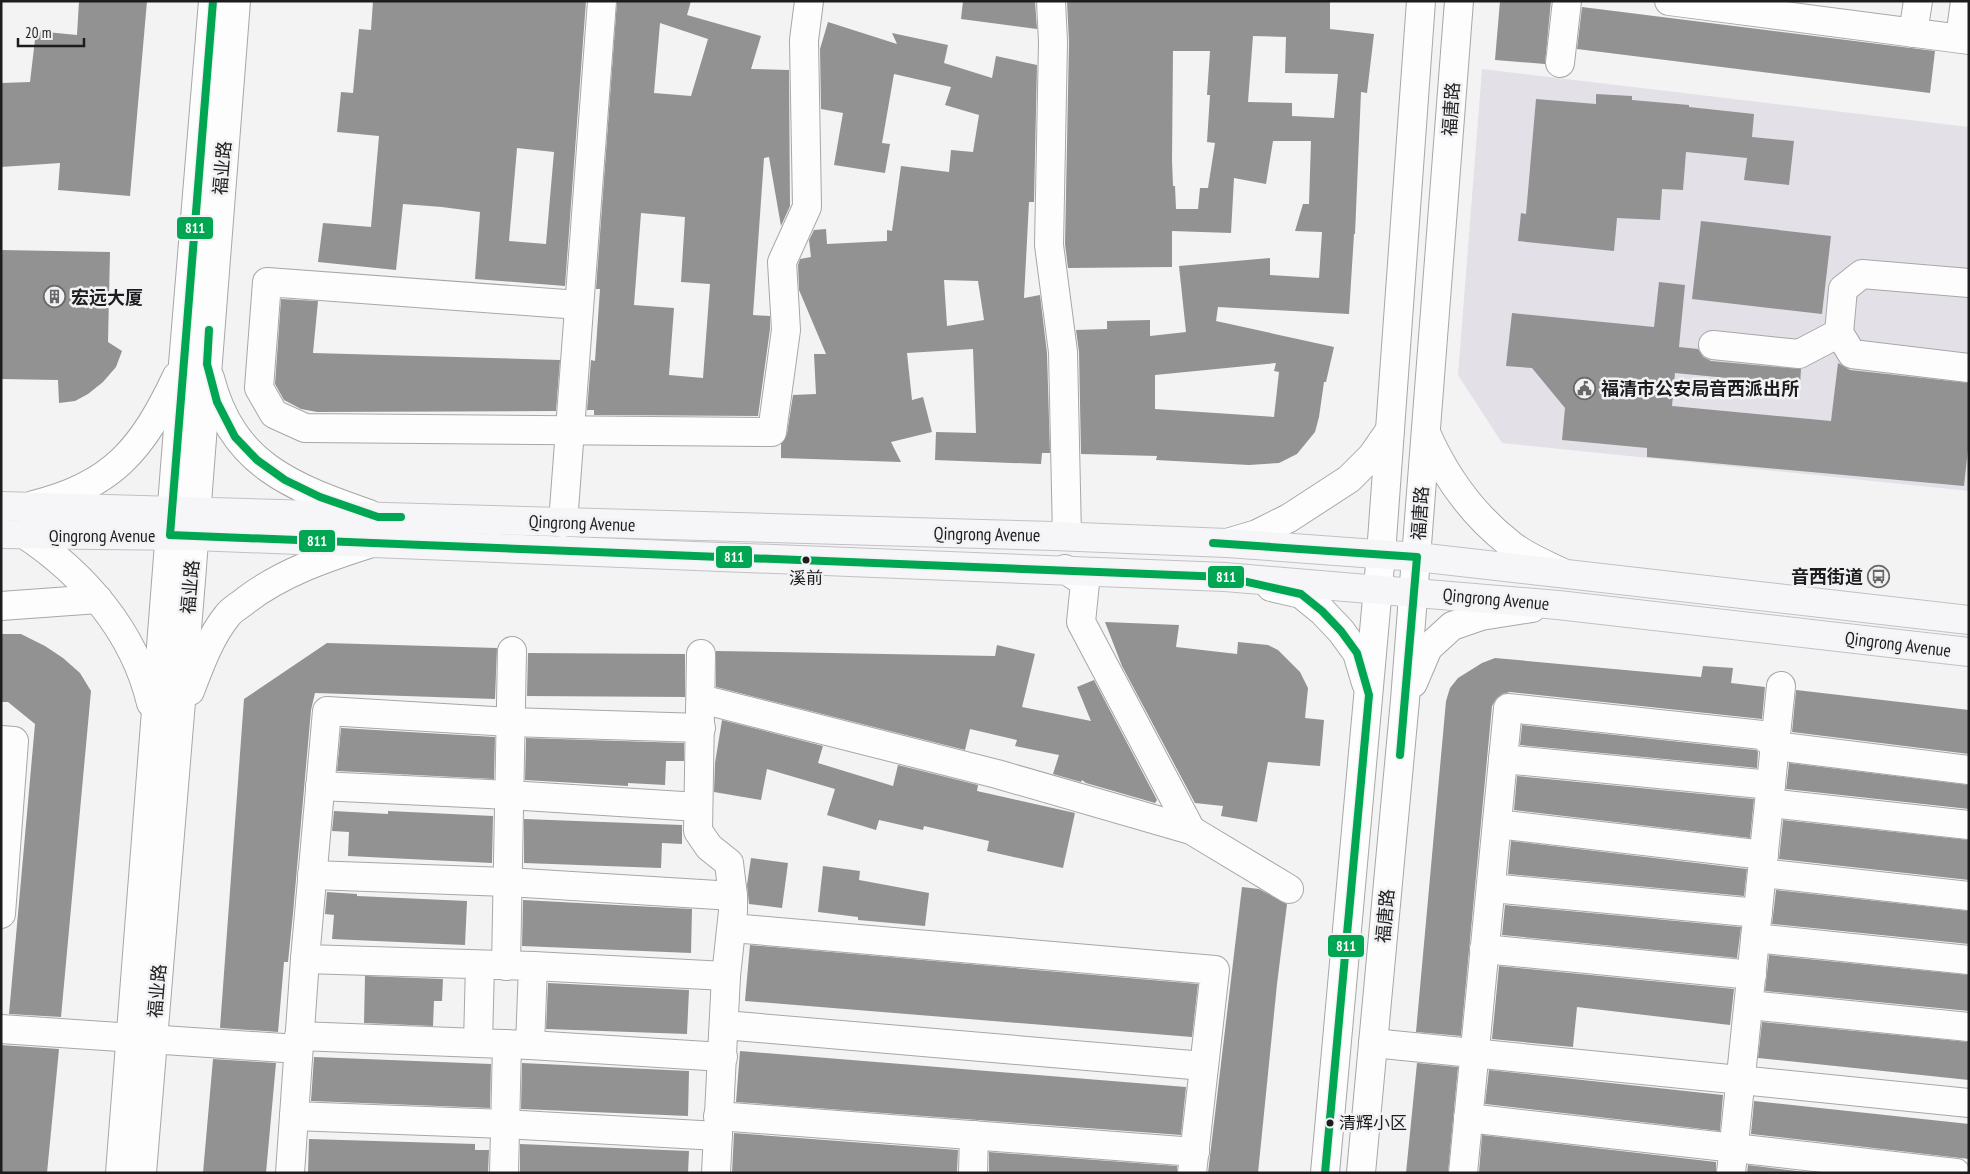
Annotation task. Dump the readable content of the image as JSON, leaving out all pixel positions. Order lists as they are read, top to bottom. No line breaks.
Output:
{"streets":{"main road":["Qingrong Avenue"],"street":["福唐路","福业路"]},"crossings":[["福唐路","Qingrong Avenue"],["福业路","Qingrong Avenue"]],"places":{"building":["宏远大厦"],"public building":["福清市公安局音西派出所"],"other":["溪前","清辉小区"],"bus stop":["音西街道"]},"lines":["transit line 811"],"scale_bar":"20 m"}
